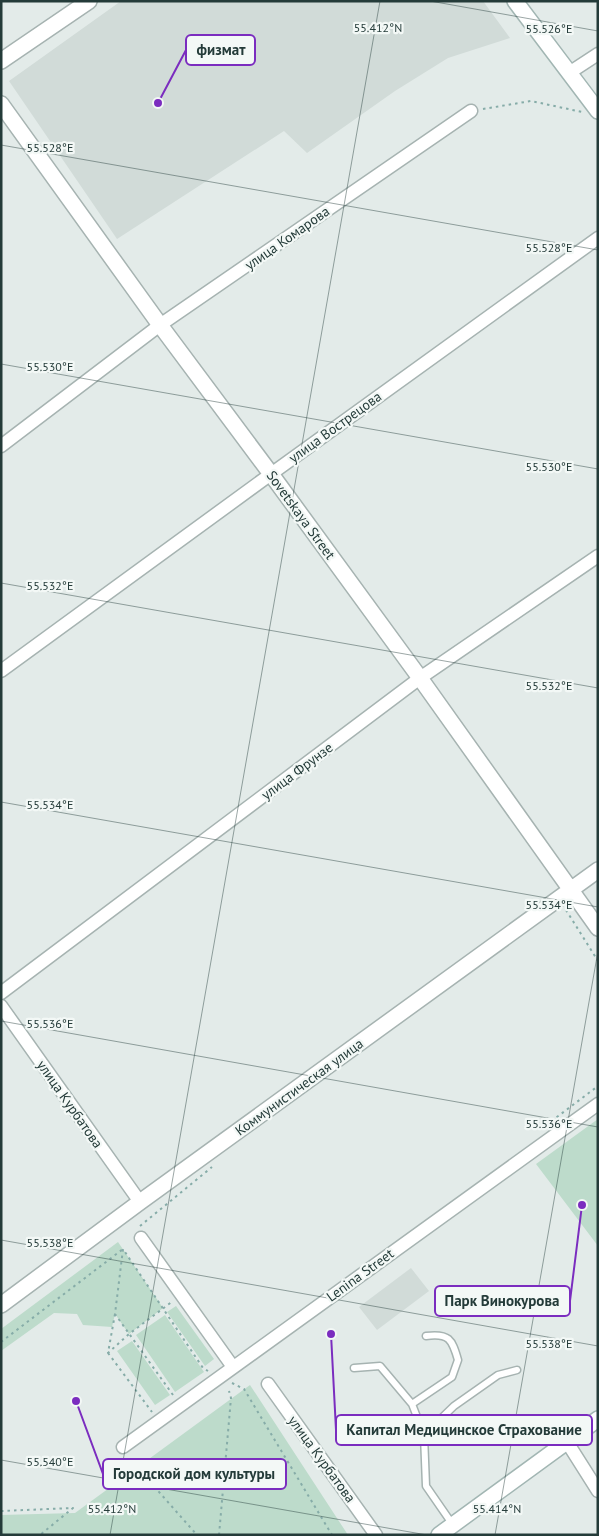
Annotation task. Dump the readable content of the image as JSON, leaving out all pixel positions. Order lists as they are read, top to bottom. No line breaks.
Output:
{"streets":{"street":["улица Комарова","улица Вострецова","Sovetskaya Street","улица Фрунзе","Коммунистическая улица","улица Курбатова","Lenina Street"]},"crossings":[["улица Комарова","Sovetskaya Street"],["улица Вострецова","Sovetskaya Street"],["Sovetskaya Street","улица Фрунзе"],["Sovetskaya Street","Коммунистическая улица"],["Коммунистическая улица","улица Курбатова"]],"places":["физмат","Парк Винокурова","Капитал Медицинское Страхование","Городской дом культуры"],"coordinates":["55.412°N","55.526°E","55.528°E","55.530°E","55.532°E","55.534°E","55.536°E","55.538°E","55.540°E","55.414°N"]}
